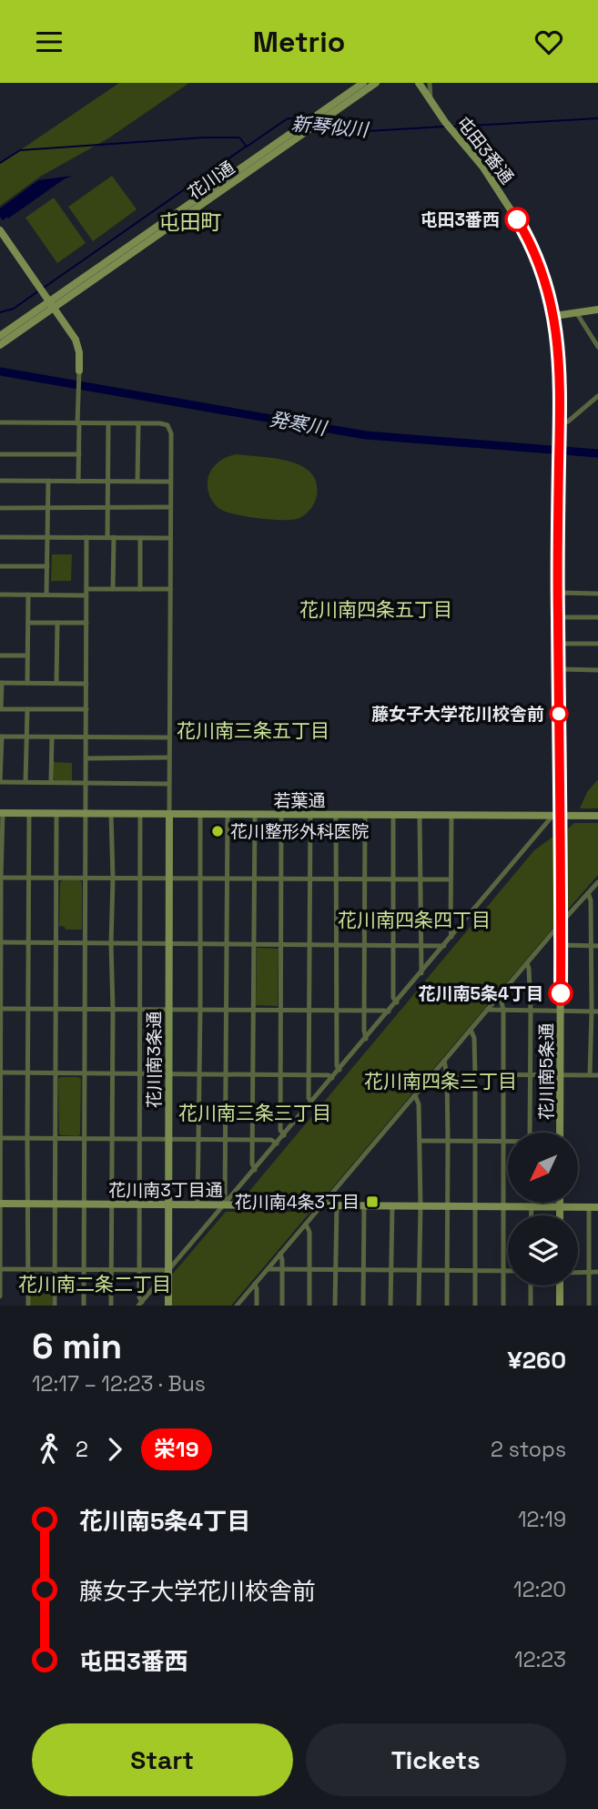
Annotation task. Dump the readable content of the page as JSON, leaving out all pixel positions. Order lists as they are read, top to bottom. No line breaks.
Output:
{"streets":{"street":["屯田3番通","花川通","若葉通","花川南3条通","花川南5条通","花川南3丁目通"]},"crossings":[["屯田3番通","花川南5条通"],["若葉通","花川南3条通"],["若葉通","花川南5条通"],["花川南3条通","花川南3丁目通"]],"districts":["屯田町","花川南四条五丁目","花川南三条五丁目","花川南四条四丁目","花川南四条三丁目","花川南三条三丁目","花川南二条二丁目"],"water":["新琴似川","発寒川"],"places":{"other":["屯田3番西","藤女子大学花川校舎前","花川整形外科医院","花川南5条4丁目"],"transit":["花川南4条3丁目"]},"lines":["bus line 栄19"],"north":"bottom left","page":{"header":"Metrio","heading":["6 min","12:17 – 12:23 · Bus","¥260"],"legs":["2","栄19","2 stops"],"list":[{"name":"花川南5条4丁目","value":"12:19"},{"name":"藤女子大学花川校舎前","value":"12:20"},{"name":"屯田3番西","value":"12:23"}],"buttons":["Start","Tickets"]}}
